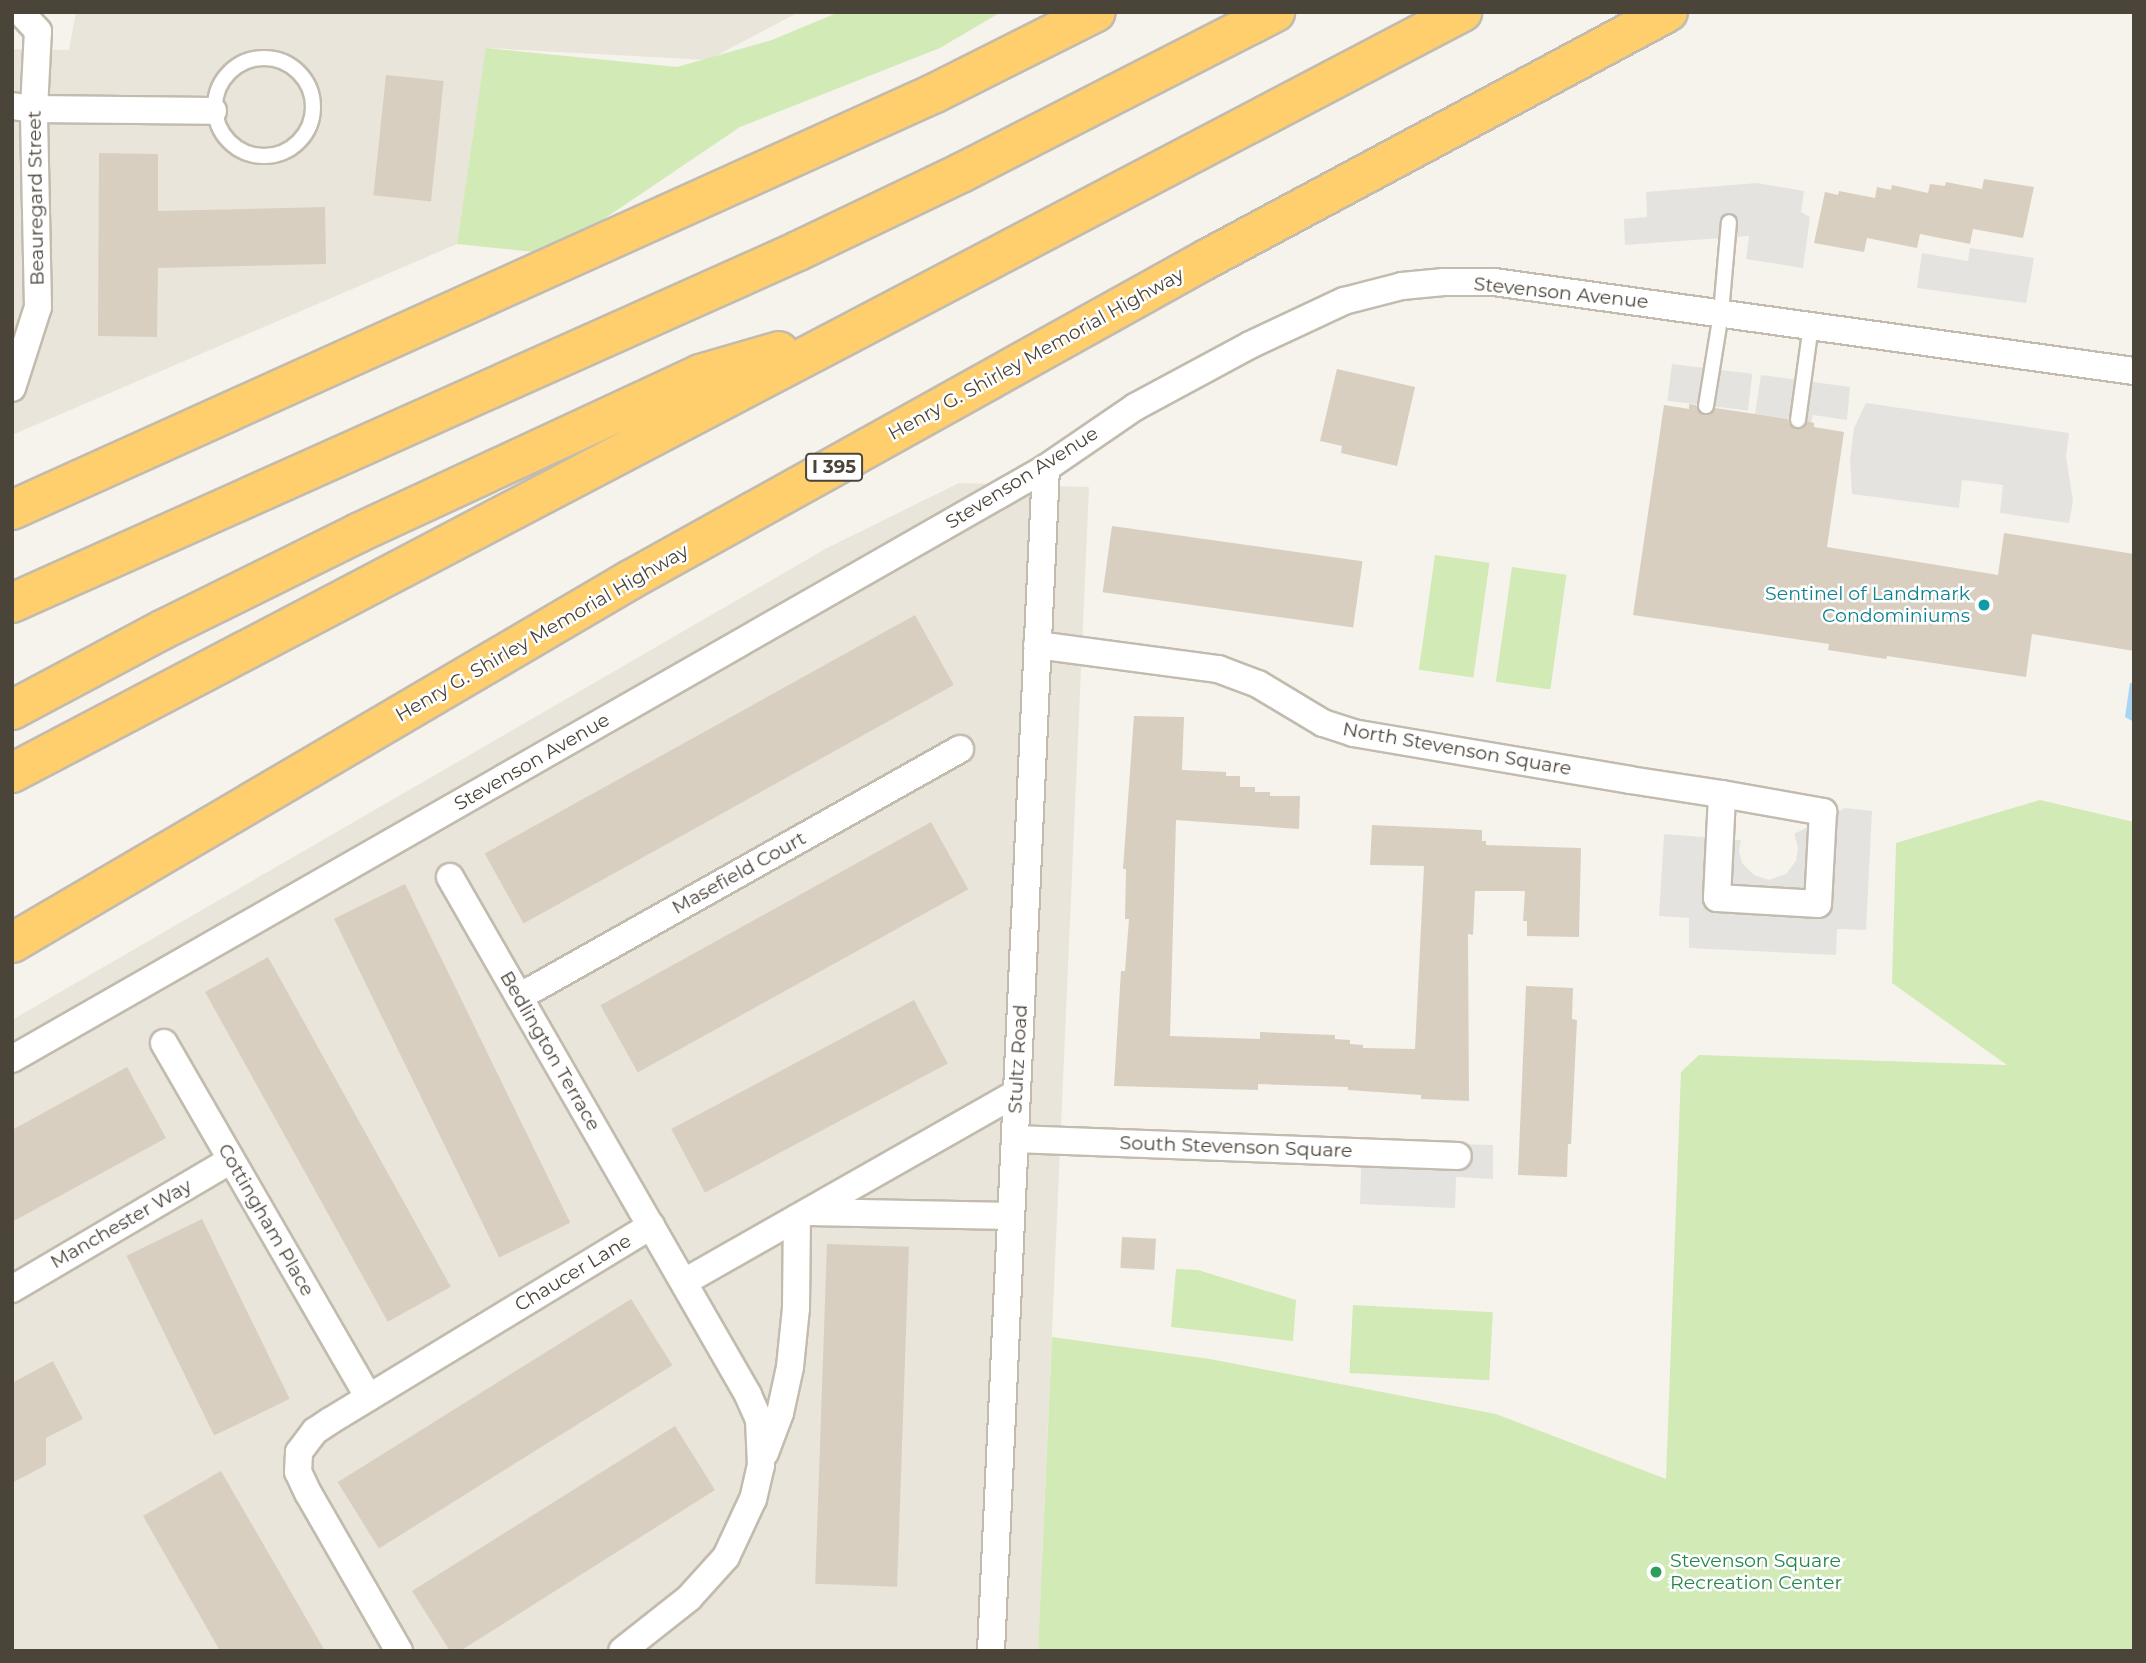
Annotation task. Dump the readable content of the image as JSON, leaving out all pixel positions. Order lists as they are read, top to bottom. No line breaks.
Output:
{"streets":{"highway":["Henry G. Shirley Memorial Highway","I 395"],"street":["Beauregard Street","Stevenson Avenue","North Stevenson Square","Masefield Court","Bedlington Terrace","Stultz Road","South Stevenson Square","Cottingham Place","Manchester Way","Chaucer Lane"]},"crossings":[["Stevenson Avenue","Stultz Road"],["North Stevenson Square","Stultz Road"],["Masefield Court","Bedlington Terrace"],["Bedlington Terrace","Chaucer Lane"],["Stultz Road","South Stevenson Square"],["Cottingham Place","Manchester Way"],["Cottingham Place","Chaucer Lane"]],"places":["Sentinel of Landmark Condominiums","Stevenson Square Recreation Center"]}
